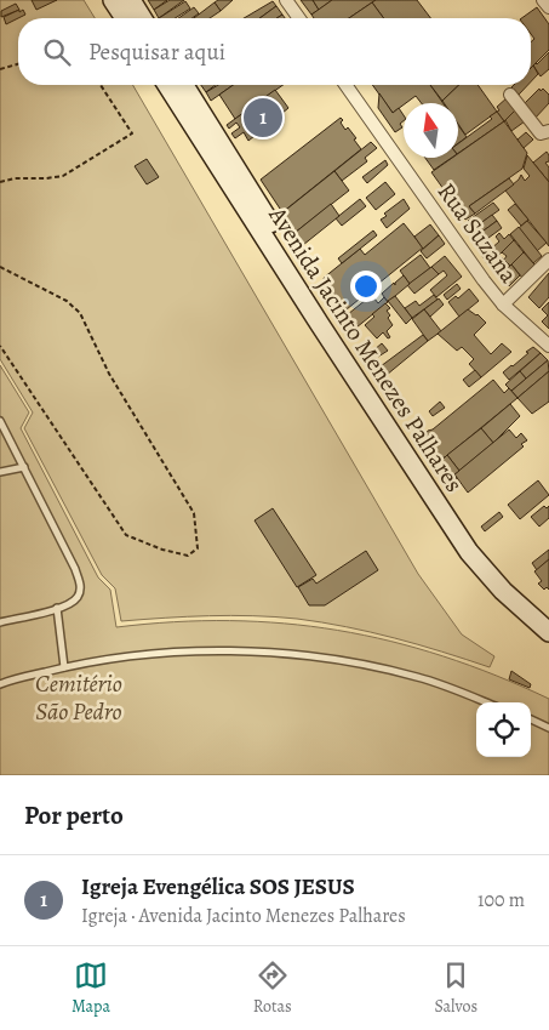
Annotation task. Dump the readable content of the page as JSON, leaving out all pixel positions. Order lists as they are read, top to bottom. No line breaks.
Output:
{"streets":{"main road":["Avenida Jacinto Menezes Palhares"],"street":["Rua Suzana"]},"parks":["Cemitério São Pedro"],"north":"top","page":{"search":"Pesquisar aqui","pins":"1","heading":"Por perto","list":[{"mark":"1","name":"Igreja Evengélica SOS JESUS","note":"Igreja · Avenida Jacinto Menezes Palhares","value":"100 m"}],"nav":["Mapa","Rotas","Salvos"]}}
